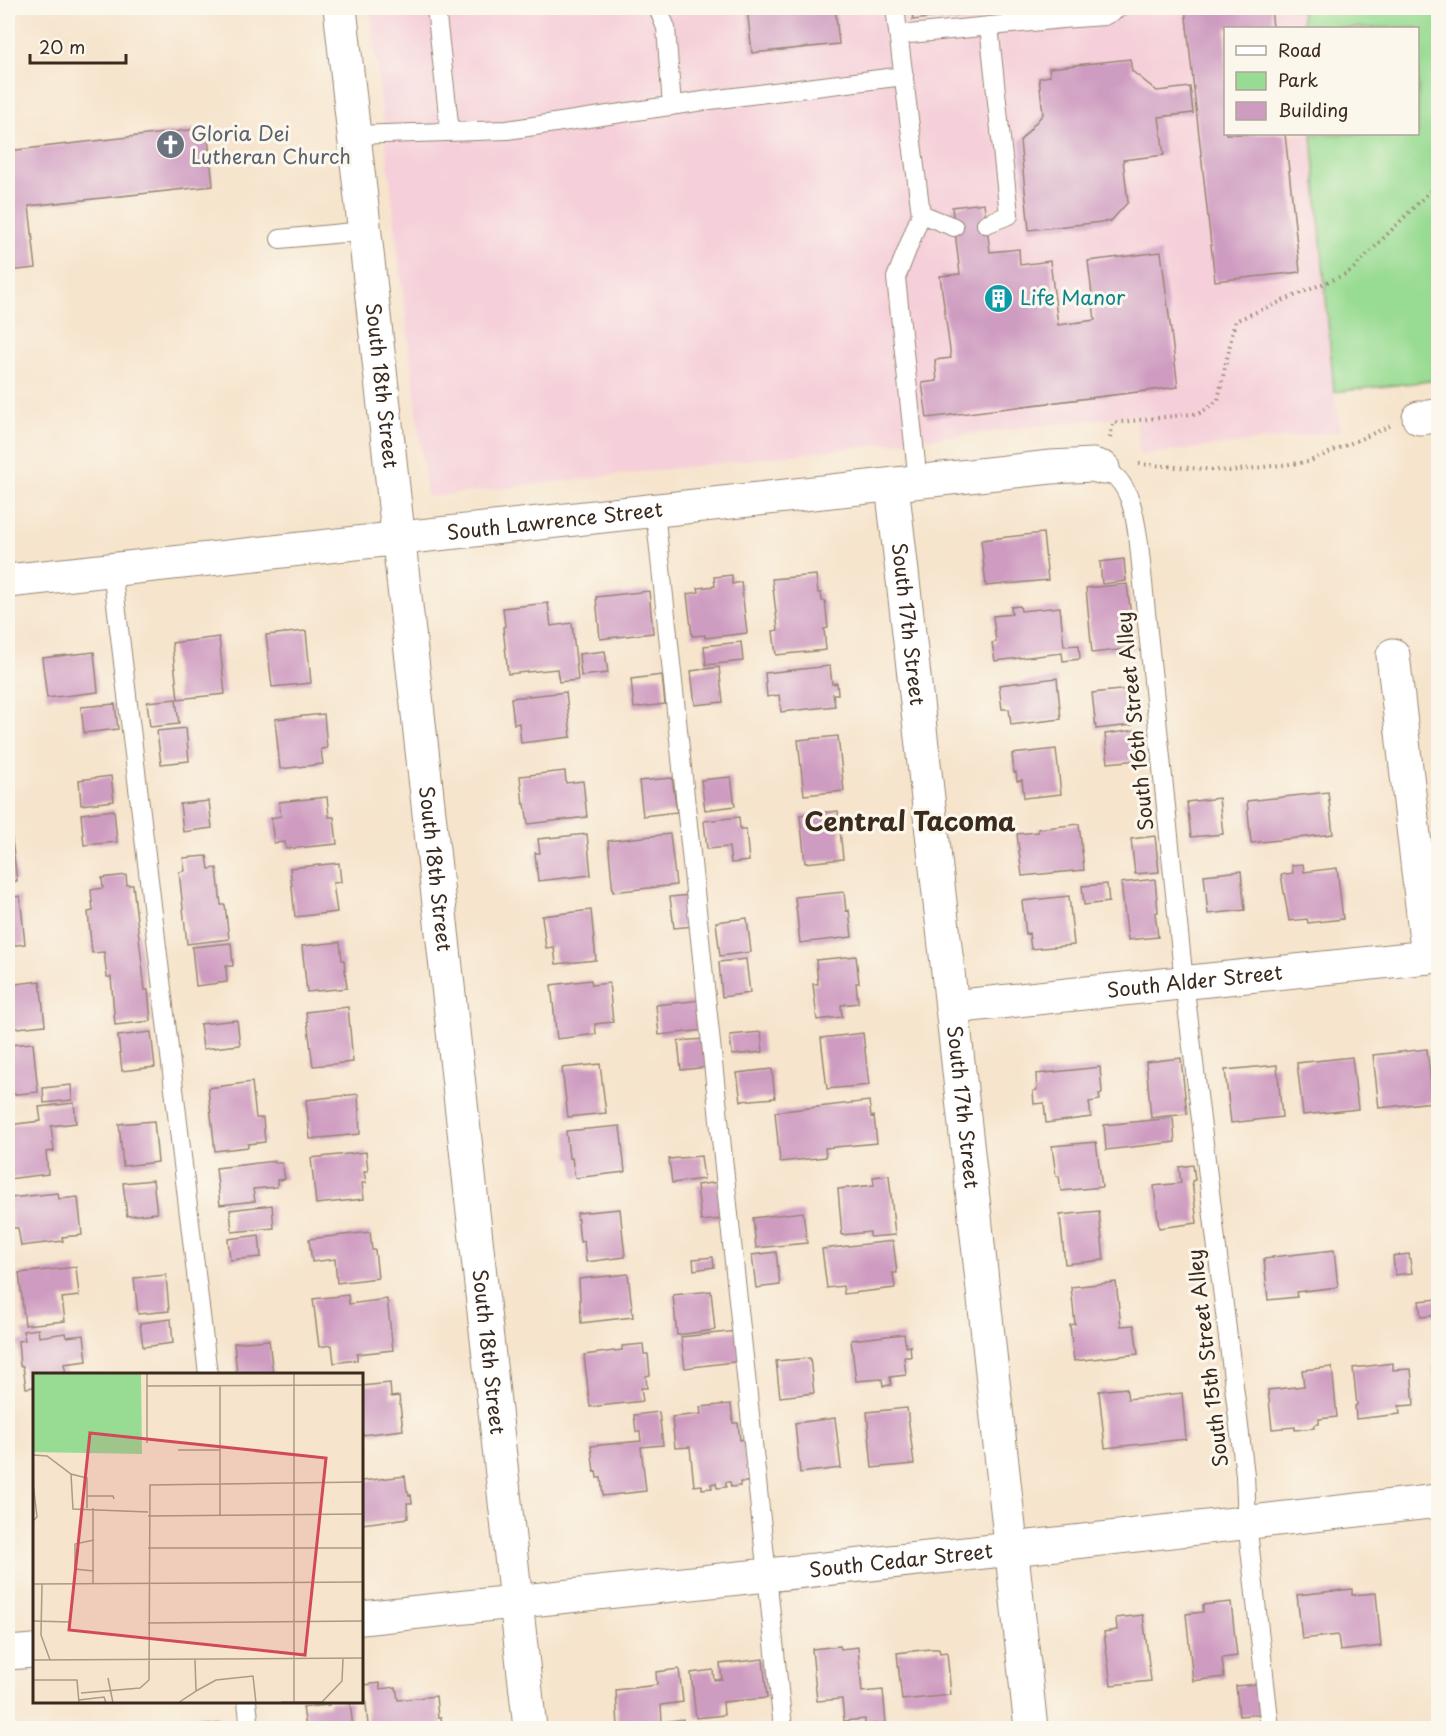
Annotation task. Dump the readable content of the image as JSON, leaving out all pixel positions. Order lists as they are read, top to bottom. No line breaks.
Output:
{"streets":{"street":["South 18th Street","South Lawrence Street","South 17th Street","South Alder Street","South Cedar Street"],"lane":["South 16th Street Alley","South 15th Street Alley"]},"crossings":[["South 18th Street","South Lawrence Street"],["South 18th Street","South Cedar Street"],["South Lawrence Street","South 17th Street"],["South Lawrence Street","South 16th Street Alley"],["South 17th Street","South Alder Street"],["South 17th Street","South Cedar Street"],["South 16th Street Alley","South Alder Street"],["South 16th Street Alley","South 15th Street Alley"],["South Alder Street","South 15th Street Alley"],["South 15th Street Alley","South Cedar Street"]],"districts":["Central Tacoma"],"places":{"church":["Gloria Dei Lutheran Church"],"building":["Life Manor"]},"legend":["Road","Park","Building"],"scale_bar":"20 m"}
